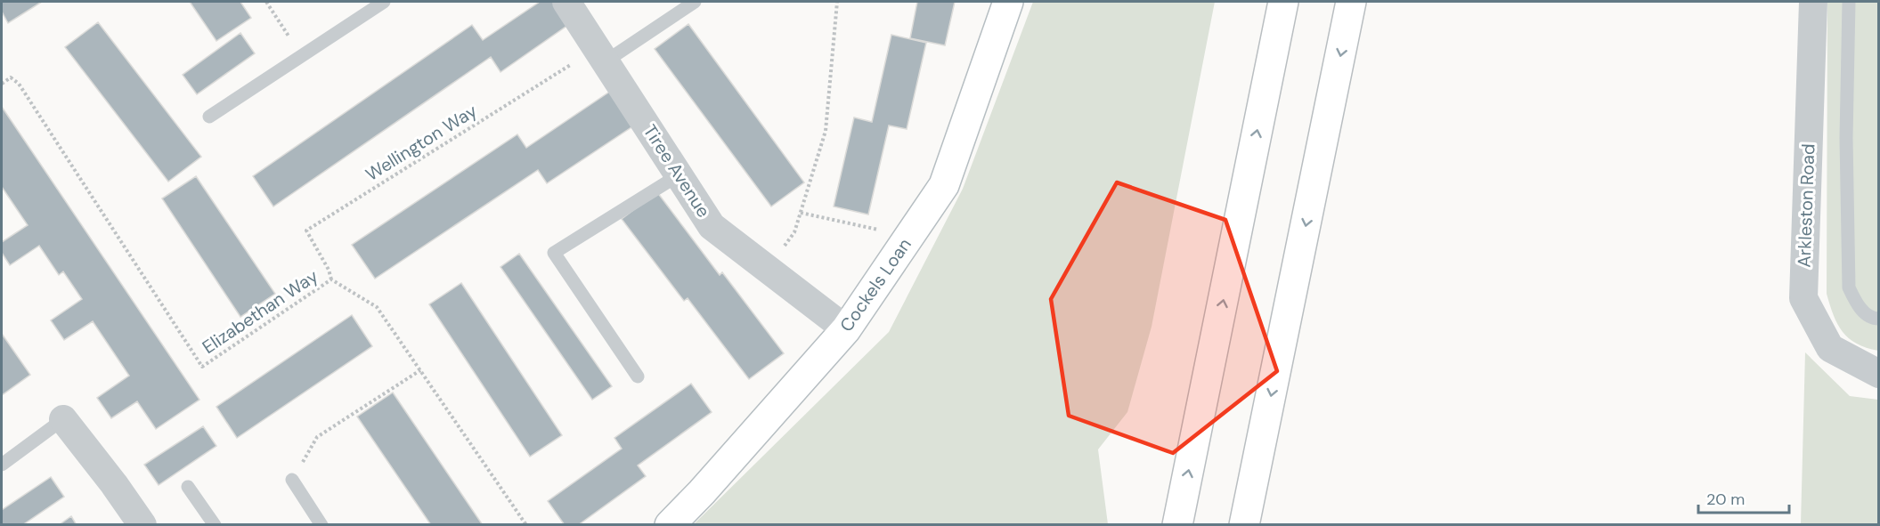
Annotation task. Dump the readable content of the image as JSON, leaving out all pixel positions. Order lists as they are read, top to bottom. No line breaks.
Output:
{"streets":{"main road":["Cockels Loan"],"street":["Tiree Avenue","Arkleston Road"],"path":["Wellington Way","Elizabethan Way"]},"crossings":[["Wellington Way","Tiree Avenue"],["Wellington Way","Elizabethan Way"],["Tiree Avenue","Cockels Loan"]],"scale_bar":"20 m"}
